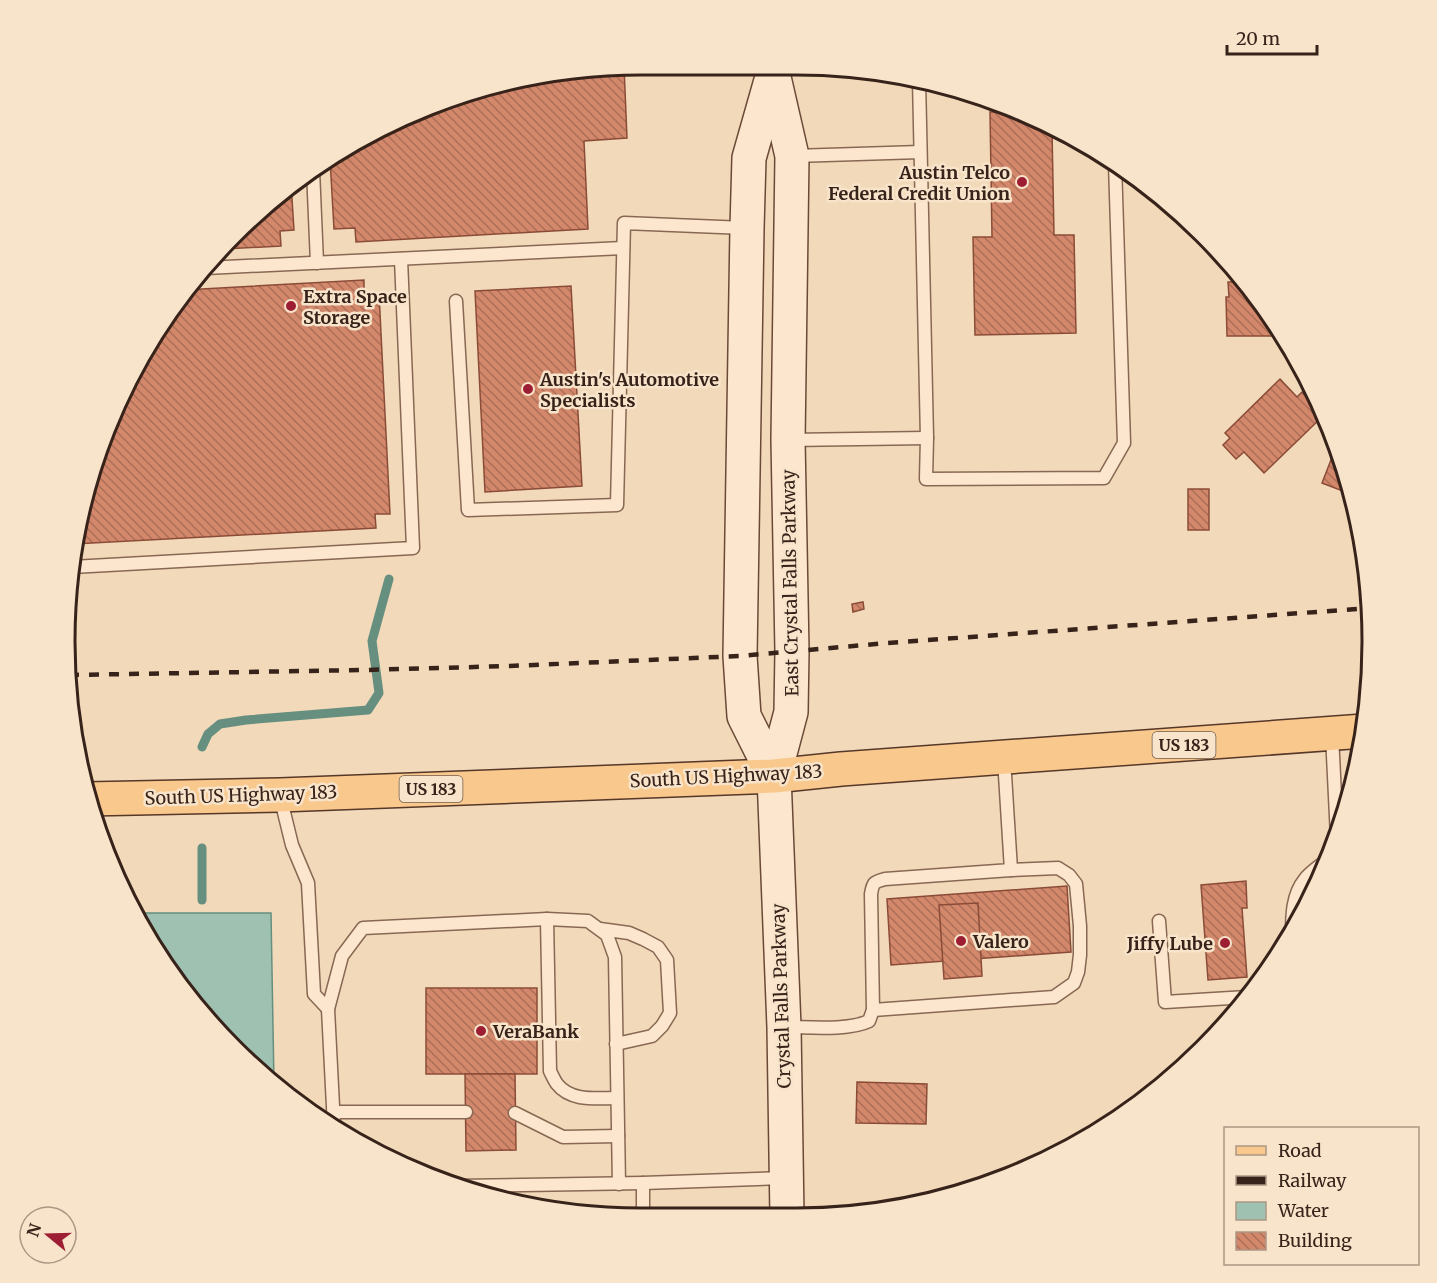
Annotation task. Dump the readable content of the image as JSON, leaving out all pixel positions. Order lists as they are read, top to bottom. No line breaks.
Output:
{"streets":{"main road":["East Crystal Falls Parkway","US 183","South US Highway 183","Crystal Falls Parkway"]},"crossings":[["East Crystal Falls Parkway","South US Highway 183"],["East Crystal Falls Parkway","Crystal Falls Parkway"],["South US Highway 183","Crystal Falls Parkway"]],"places":["Austin Telco Federal Credit Union","Extra Space Storage","Austin's Automotive Specialists","Valero","Jiffy Lube","VeraBank"],"legend":["Road","Railway","Water","Building"],"scale_bar":"20 m","north":"left"}
